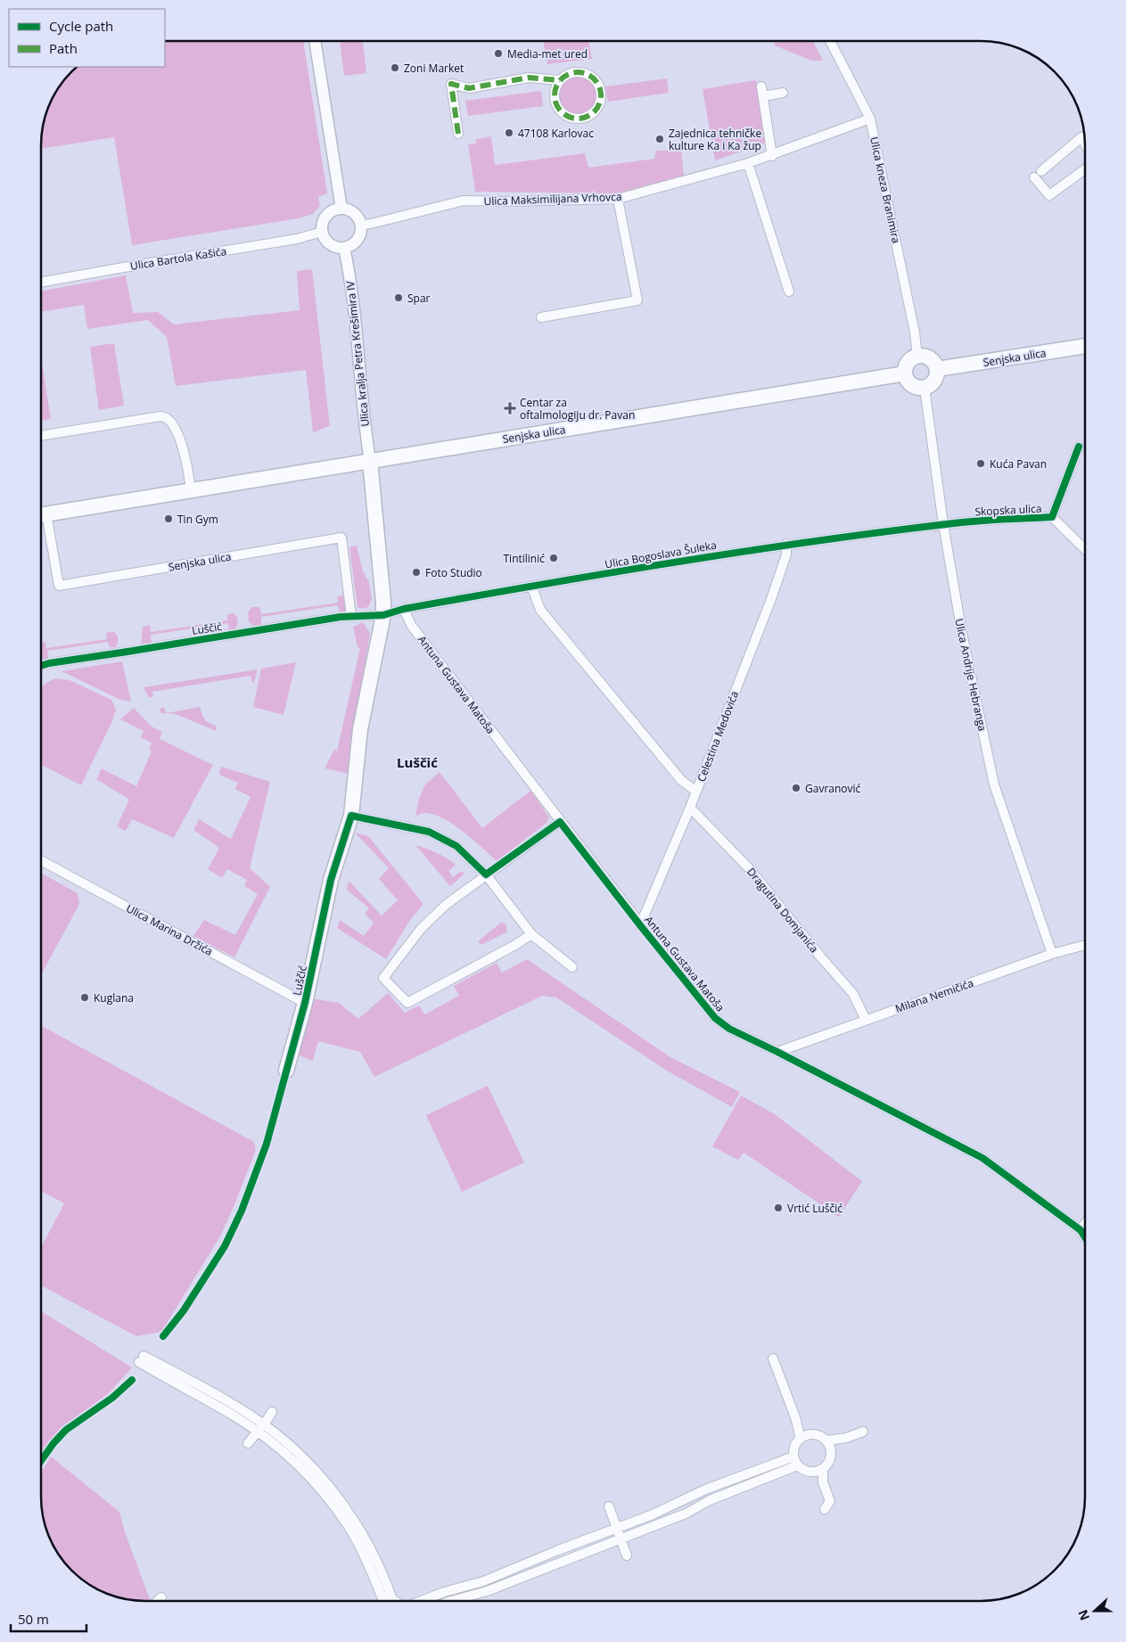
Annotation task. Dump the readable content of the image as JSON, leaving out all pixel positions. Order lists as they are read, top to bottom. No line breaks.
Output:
{"streets":{"main road":["Senjska ulica","Luščić"],"street":["Ulica kneza Branimira","Ulica Maksimilijana Vrhovca","Ulica Bartola Kašića","Ulica kralja Petra Krešimira IV","Skopska ulica","Ulica Bogoslava Šuleka","Ulica Andrije Hebranga","Antuna Gustava Matoša","Celestina Medovića","Dragutina Domjanića","Ulica Marina Držića","Milana Nemičića"]},"crossings":[["Ulica kneza Branimira","Ulica Maksimilijana Vrhovca"],["Ulica kneza Branimira","Senjska ulica"],["Ulica kneza Branimira","Ulica Andrije Hebranga"],["Ulica Maksimilijana Vrhovca","Ulica Bartola Kašića"],["Ulica Maksimilijana Vrhovca","Ulica kralja Petra Krešimira IV"],["Ulica Bartola Kašića","Ulica kralja Petra Krešimira IV"],["Ulica kralja Petra Krešimira IV","Senjska ulica"],["Ulica kralja Petra Krešimira IV","Luščić"],["Senjska ulica","Luščić"],["Senjska ulica","Ulica Andrije Hebranga"],["Skopska ulica","Ulica Bogoslava Šuleka"],["Skopska ulica","Ulica Andrije Hebranga"],["Ulica Bogoslava Šuleka","Luščić"],["Ulica Bogoslava Šuleka","Ulica Andrije Hebranga"],["Ulica Bogoslava Šuleka","Antuna Gustava Matoša"],["Ulica Bogoslava Šuleka","Celestina Medovića"],["Luščić","Ulica Marina Držića"],["Ulica Andrije Hebranga","Milana Nemičića"],["Antuna Gustava Matoša","Celestina Medovića"],["Antuna Gustava Matoša","Milana Nemičića"],["Celestina Medovića","Dragutina Domjanića"],["Dragutina Domjanića","Milana Nemičića"]],"districts":["Luščić"],"places":{"other":["Media-met ured","Zoni Market","47108 Karlovac","Zajednica tehničke kulture Ka i Ka žup","Spar","Kuća Pavan","Tin Gym","Tintilinić","Foto Studio","Gavranović","Kuglana","Vrtić Luščić"],"health":["Centar za oftalmologiju dr. Pavan"]},"legend":["Cycle path","Path"],"scale_bar":"50 m","north":"left"}
